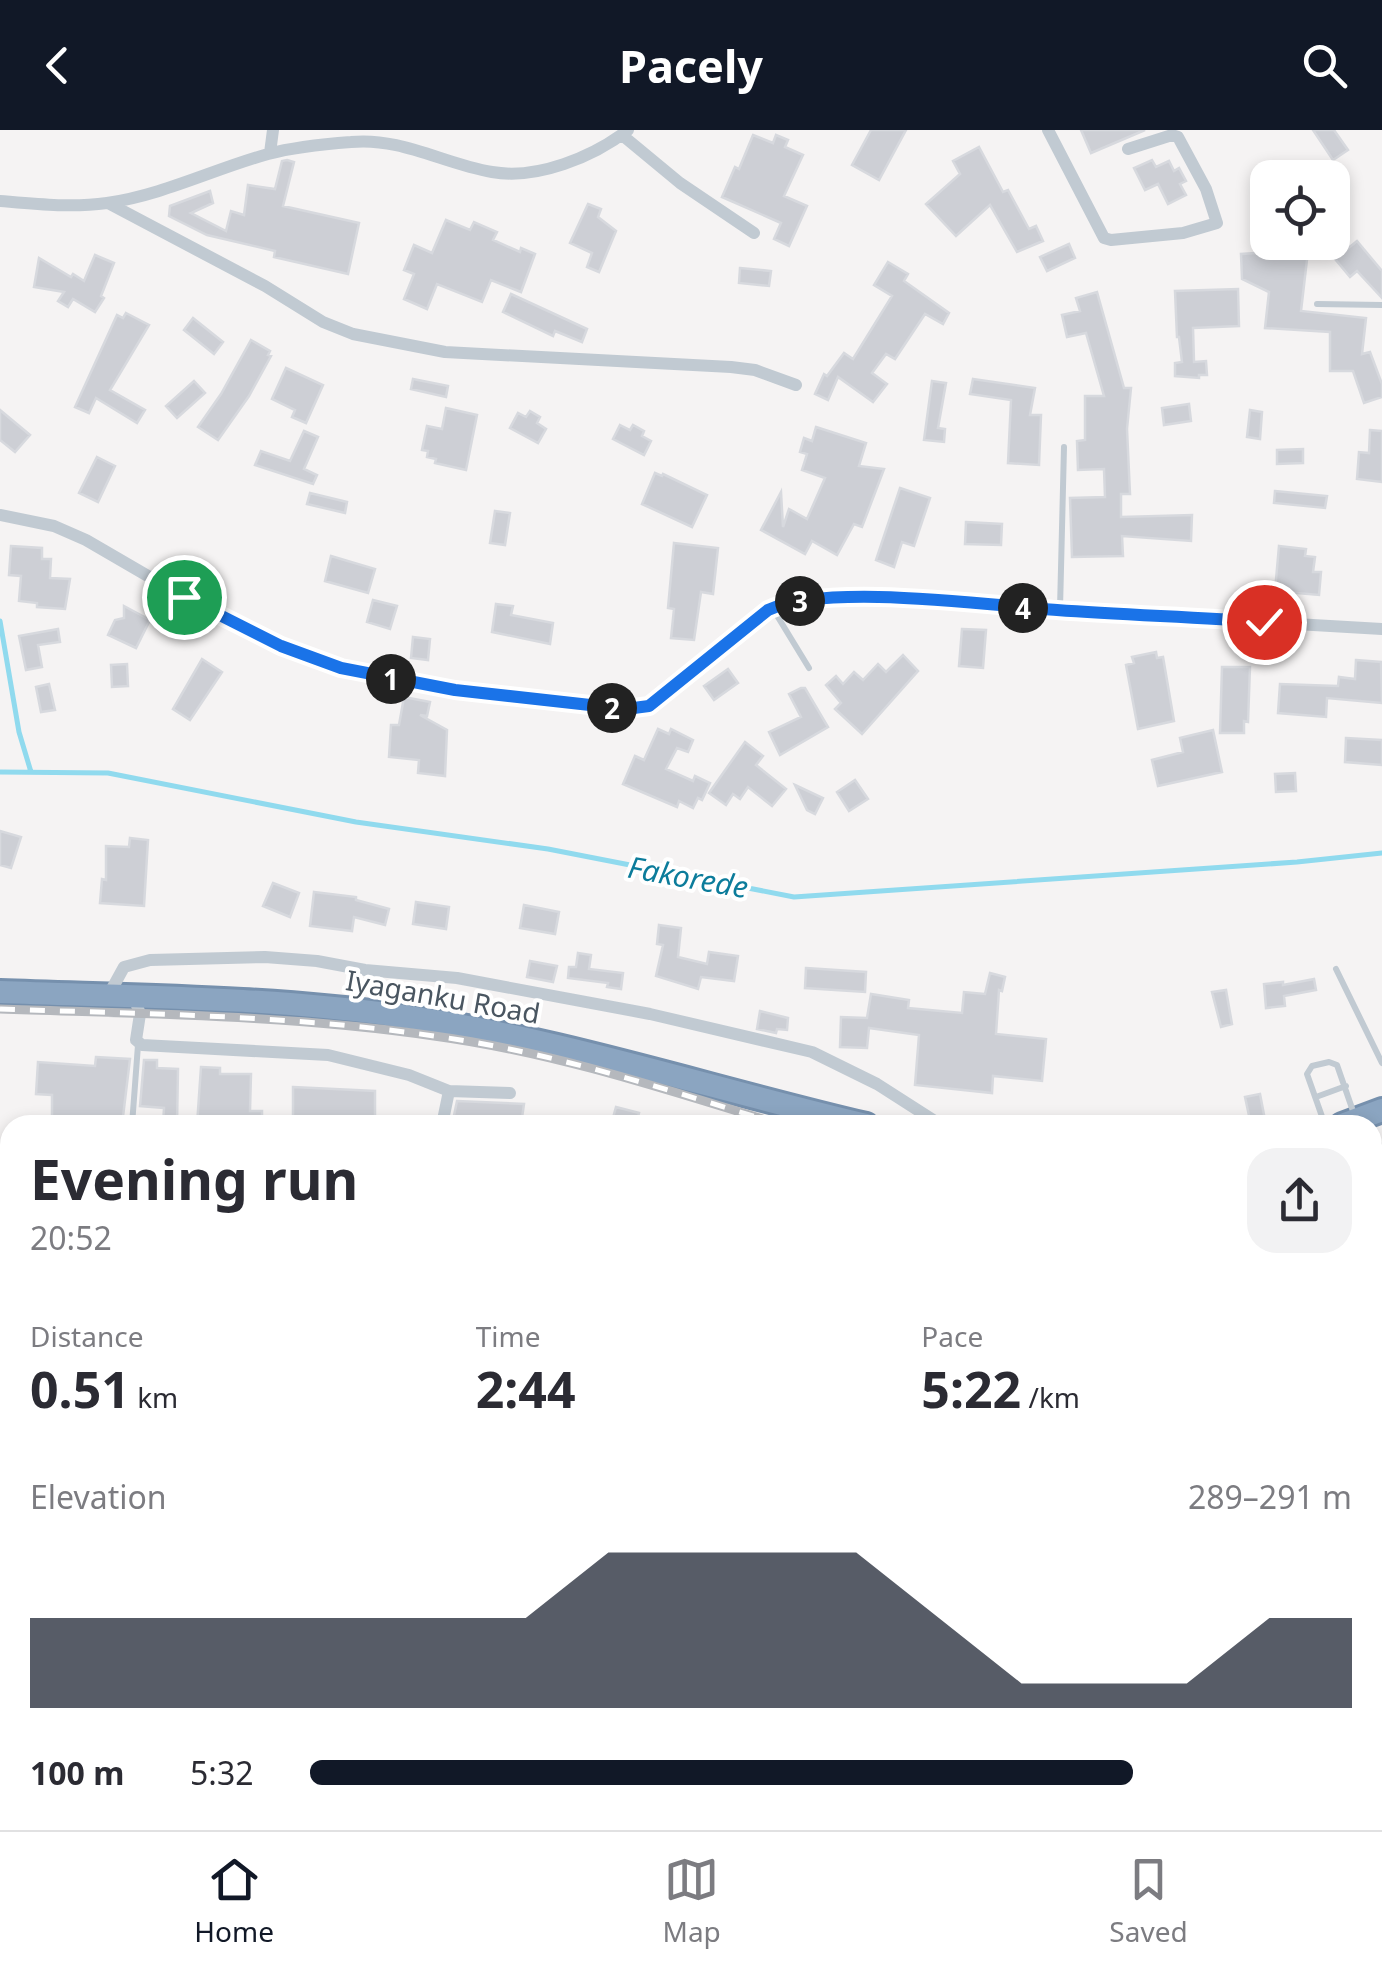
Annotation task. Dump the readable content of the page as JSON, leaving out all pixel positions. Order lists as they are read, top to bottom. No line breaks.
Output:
{"streets":{"highway":["Iyaganku Road"]},"water":["Fakorede"],"page":{"header":"Pacely","pins":["3","4","1","2"],"heading":["Evening run","20:52"],"stats":[["Distance","0.51 km"],["Time","2:44"],["Pace","5:22 /km"]],"chart":["Elevation","289–291 m"],"list":[{"name":"100 m","note":"5:32"}],"tabs":["Home","Map","Saved"]}}
